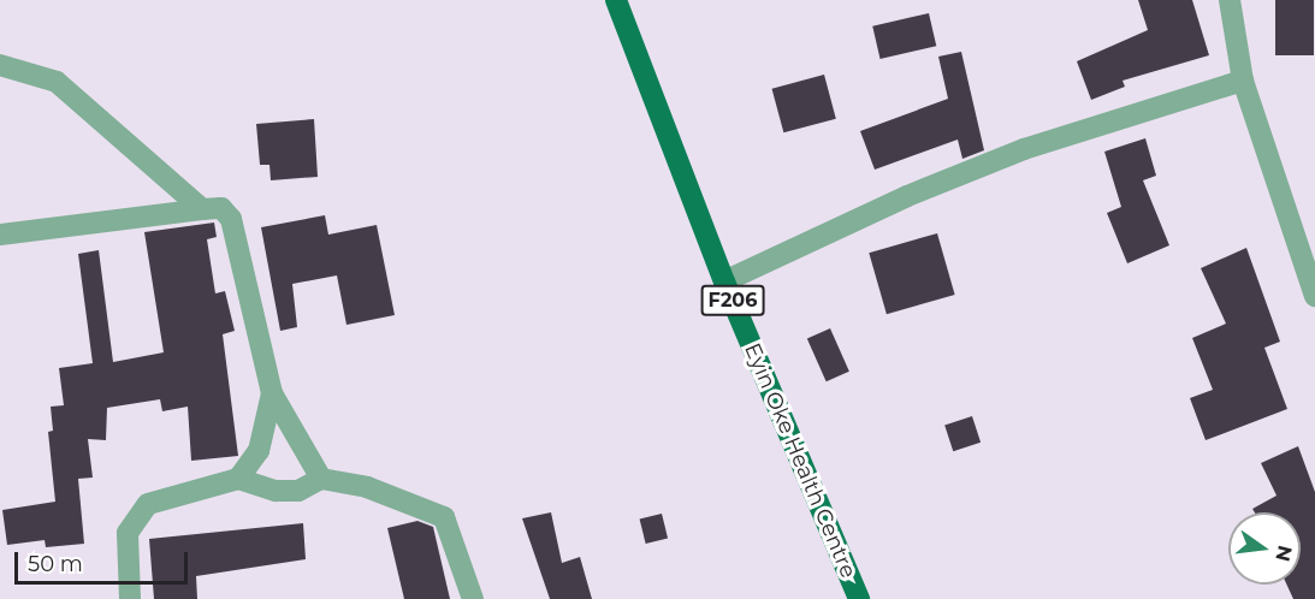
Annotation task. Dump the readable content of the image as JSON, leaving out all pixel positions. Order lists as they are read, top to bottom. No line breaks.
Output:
{"streets":{"main road":["F206","Eyin Oke Health Centre"]},"scale_bar":"50 m","north":"right"}
